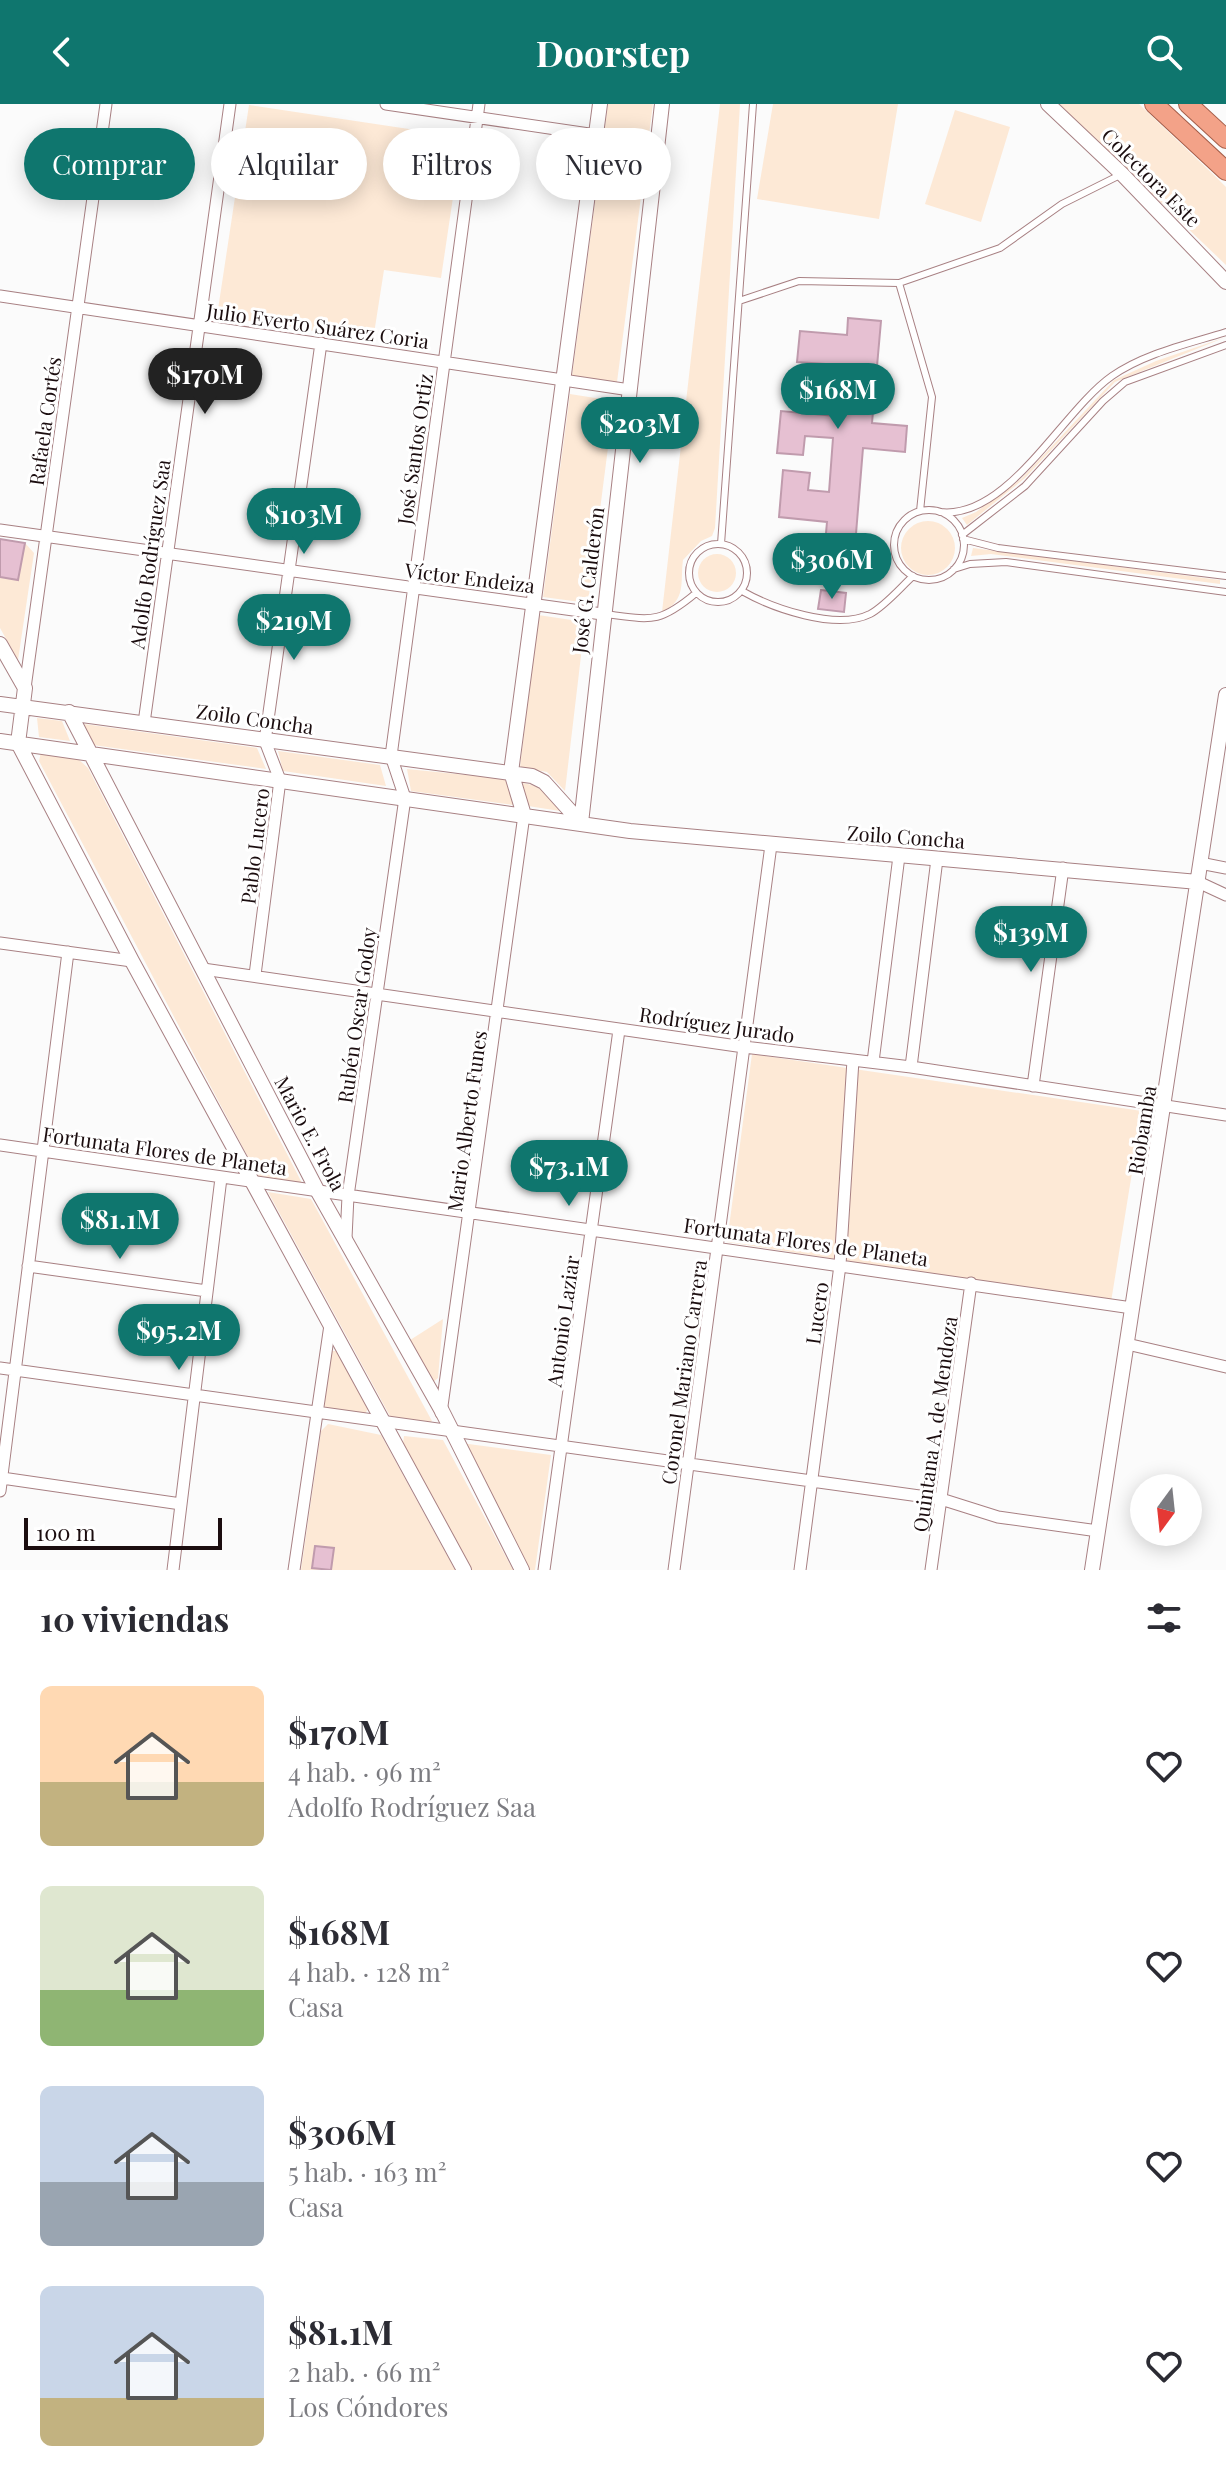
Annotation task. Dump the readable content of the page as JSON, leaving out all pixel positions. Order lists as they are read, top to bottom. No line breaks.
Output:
{"streets":{"street":["Colectora Este","Julio Everto Suárez Coria","Rafaela Cortés","José Santos Ortiz","Adolfo Rodríguez Saa","Víctor Endeiza","José G. Calderón","Zoilo Concha","Pablo Lucero","Rubén Oscar Godoy","Rodríguez Jurado","Mario Alberto Funes","Riobamba","Mario E. Frola","Fortunata Flores de Planeta","Lucero","Antonio Laziar","Coronel Mariano Carrera","Quintana A. de Mendoza"]},"crossings":[["Julio Everto Suárez Coria","Rafaela Cortés"],["Julio Everto Suárez Coria","José Santos Ortiz"],["Julio Everto Suárez Coria","Adolfo Rodríguez Saa"],["Julio Everto Suárez Coria","José G. Calderón"],["Julio Everto Suárez Coria","Pablo Lucero"],["Rafaela Cortés","Víctor Endeiza"],["Rafaela Cortés","Zoilo Concha"],["José Santos Ortiz","Víctor Endeiza"],["José Santos Ortiz","Zoilo Concha"],["José Santos Ortiz","Rubén Oscar Godoy"],["Adolfo Rodríguez Saa","Víctor Endeiza"],["Adolfo Rodríguez Saa","Zoilo Concha"],["Víctor Endeiza","José G. Calderón"],["Víctor Endeiza","Pablo Lucero"],["José G. Calderón","Zoilo Concha"],["Zoilo Concha","Pablo Lucero"],["Zoilo Concha","Rubén Oscar Godoy"],["Zoilo Concha","Mario Alberto Funes"],["Zoilo Concha","Riobamba"],["Zoilo Concha","Mario E. Frola"],["Zoilo Concha","Coronel Mariano Carrera"],["Pablo Lucero","Rodríguez Jurado"],["Rubén Oscar Godoy","Rodríguez Jurado"],["Rubén Oscar Godoy","Mario E. Frola"],["Rubén Oscar Godoy","Fortunata Flores de Planeta"],["Rodríguez Jurado","Mario Alberto Funes"],["Rodríguez Jurado","Riobamba"],["Rodríguez Jurado","Mario E. Frola"],["Rodríguez Jurado","Lucero"],["Rodríguez Jurado","Antonio Laziar"],["Rodríguez Jurado","Coronel Mariano Carrera"],["Mario Alberto Funes","Mario E. Frola"],["Mario Alberto Funes","Fortunata Flores de Planeta"],["Riobamba","Fortunata Flores de Planeta"],["Mario E. Frola","Fortunata Flores de Planeta"],["Fortunata Flores de Planeta","Lucero"],["Fortunata Flores de Planeta","Antonio Laziar"],["Fortunata Flores de Planeta","Coronel Mariano Carrera"],["Fortunata Flores de Planeta","Quintana A. de Mendoza"]],"scale_bar":"100 m","north":"bottom","page":{"header":"Doorstep","chip":["Comprar","Alquilar","Filtros","Nuevo"],"price":["$170M","$168M","$203M","$103M","$306M","$219M","$139M","$73.1M","$81.1M","$95.2M"],"scale":"100 m","heading":"10 viviendas","list":[{"name":"$170M","note":"4 hab. · 96 m² · Adolfo Rodríguez Saa"},{"name":"$168M","note":"4 hab. · 128 m² · Casa"},{"name":"$306M","note":"5 hab. · 163 m² · Casa"},{"name":"$81.1M","note":"2 hab. · 66 m² · Los Cóndores"}]}}
